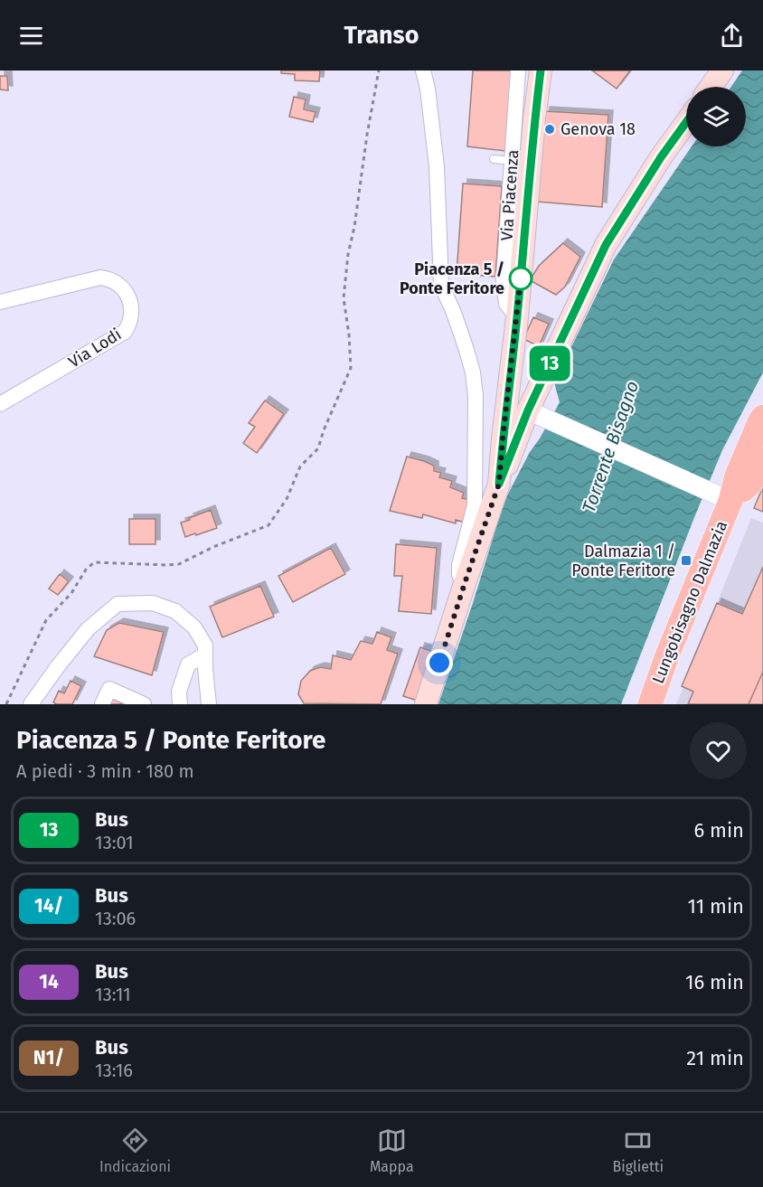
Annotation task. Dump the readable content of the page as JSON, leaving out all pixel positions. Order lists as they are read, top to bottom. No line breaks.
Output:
{"streets":{"main road":["Via Piacenza","Lungobisagno Dalmazia"],"street":["Via Lodi"]},"water":["Torrente Bisagno"],"places":{"other":["Genova 18","Piacenza 5 / Ponte Feritore"],"transit":["Dalmazia 1 / Ponte Feritore"]},"lines":["bus line 13"],"page":{"header":"Transo","on_map":"13","heading":["Piacenza 5 / Ponte Feritore","A piedi · 3 min · 180 m"],"list":[{"mark":"13","name":"Bus","note":"13:01","value":"6 min"},{"mark":"14/","name":"Bus","note":"13:06","value":"11 min"},{"mark":"14","name":"Bus","note":"13:11","value":"16 min"},{"mark":"N1/","name":"Bus","note":"13:16","value":"21 min"}],"tabs":["Indicazioni","Mappa","Biglietti"]}}
